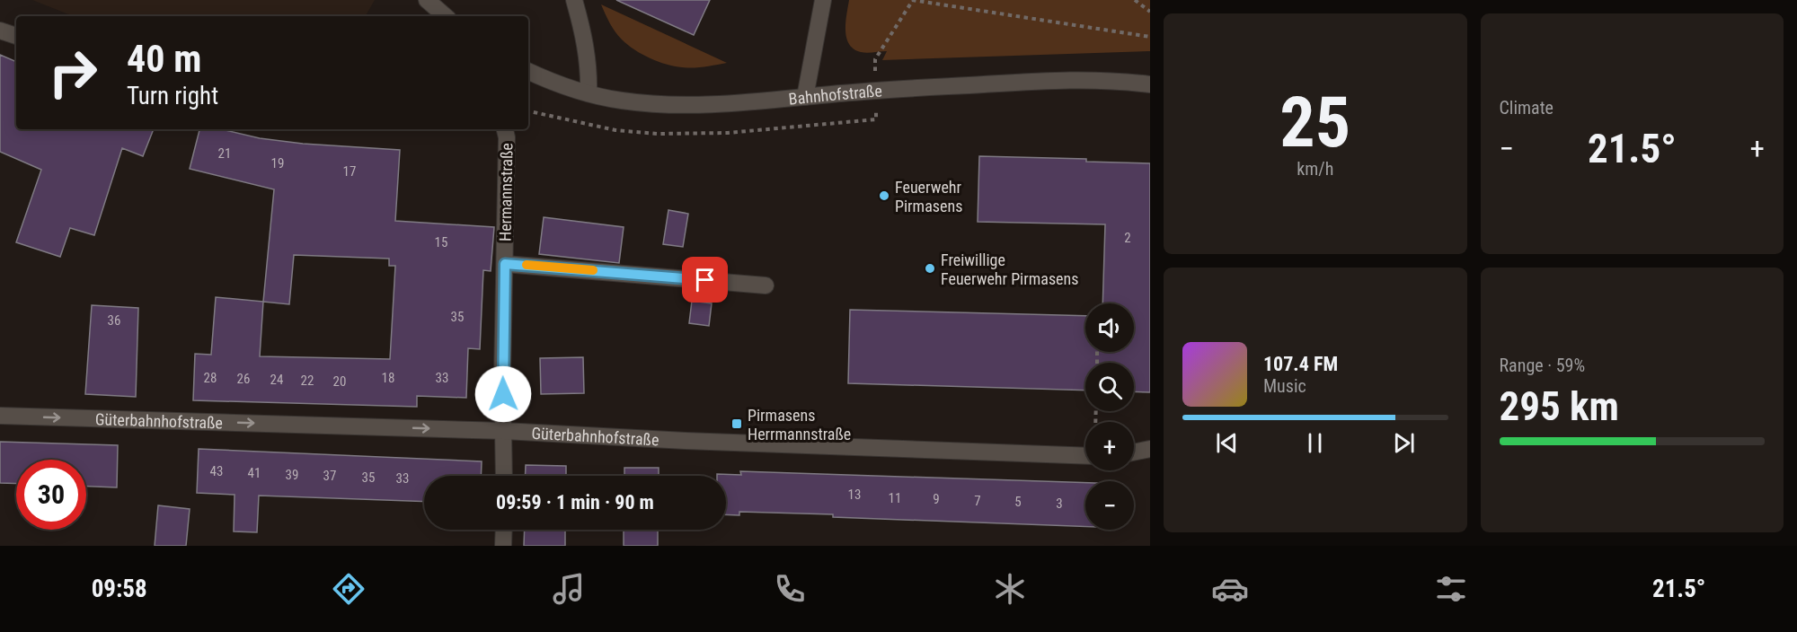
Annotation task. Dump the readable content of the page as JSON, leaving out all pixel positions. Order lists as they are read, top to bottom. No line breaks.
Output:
{"streets":{"street":["Bahnhofstraße","Hermannstraße","Güterbahnhofstraße"]},"crossings":[["Hermannstraße","Güterbahnhofstraße"]],"one_way":["Güterbahnhofstraße"],"places":{"other":["Feuerwehr Pirmasens","Freiwillige Feuerwehr Pirmasens"],"transit":["Pirmasens Herrmannstraße"]},"house_numbers":["21","19","17","2","15","35","36","28","18","33","26","24","22","20","43","41","39","37","35","33","13","11","9","7","5","3"],"page":{"tile":[["25","km/h"],"Climate",["Range · 59%","295 km"]],"turn":["40 m","Turn right"],"heat":["−","21.5°","+"],"map_buttons":["+","−"],"song":["107.4 FM","Music"],"limit":"30","trip":"09:59 · 1 min · 90 m","tabs":["09:58","21.5°"]}}
